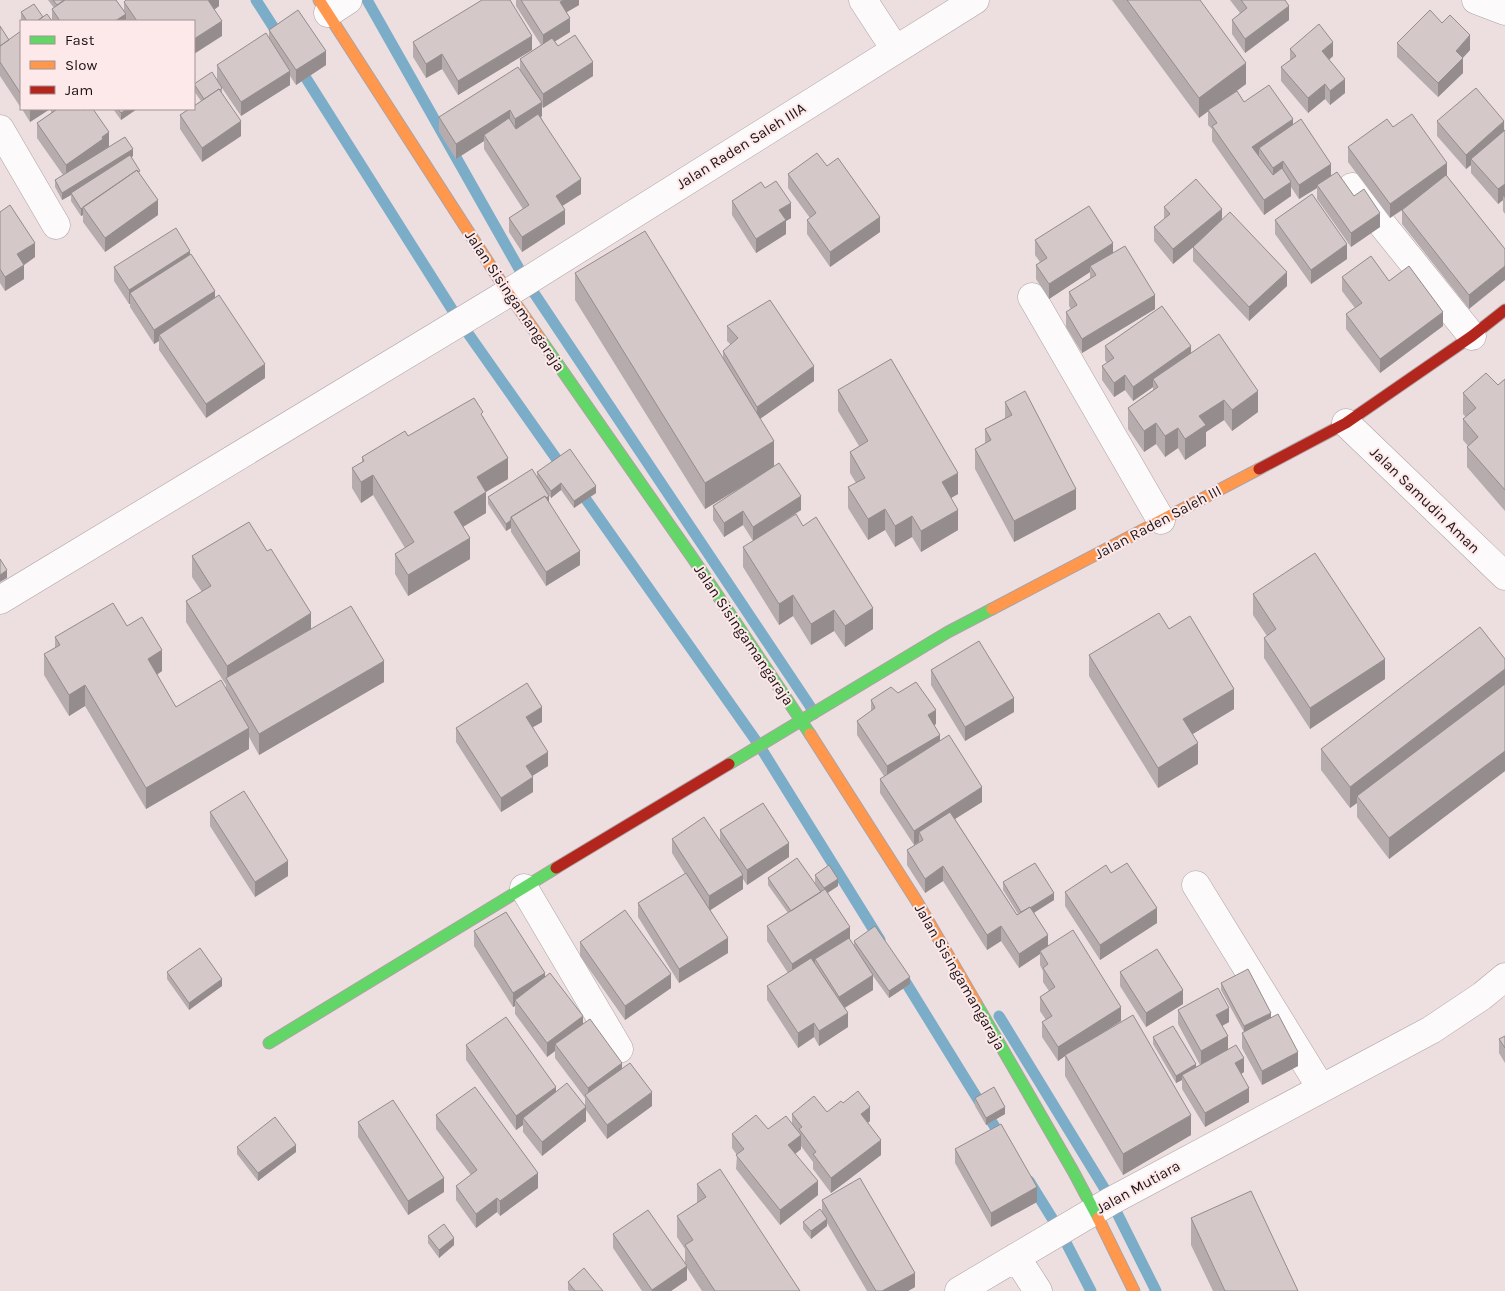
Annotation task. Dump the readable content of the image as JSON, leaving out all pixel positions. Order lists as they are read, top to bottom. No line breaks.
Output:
{"streets":{"street":["Jalan Raden Saleh IIIA","Jalan Sisingamangaraja","Jalan Samudin Aman","Jalan Raden Saleh III","Jalan Mutiara"]},"crossings":[["Jalan Raden Saleh IIIA","Jalan Sisingamangaraja"],["Jalan Sisingamangaraja","Jalan Raden Saleh III"],["Jalan Sisingamangaraja","Jalan Mutiara"],["Jalan Samudin Aman","Jalan Raden Saleh III"]],"legend":["Fast","Slow","Jam"]}
